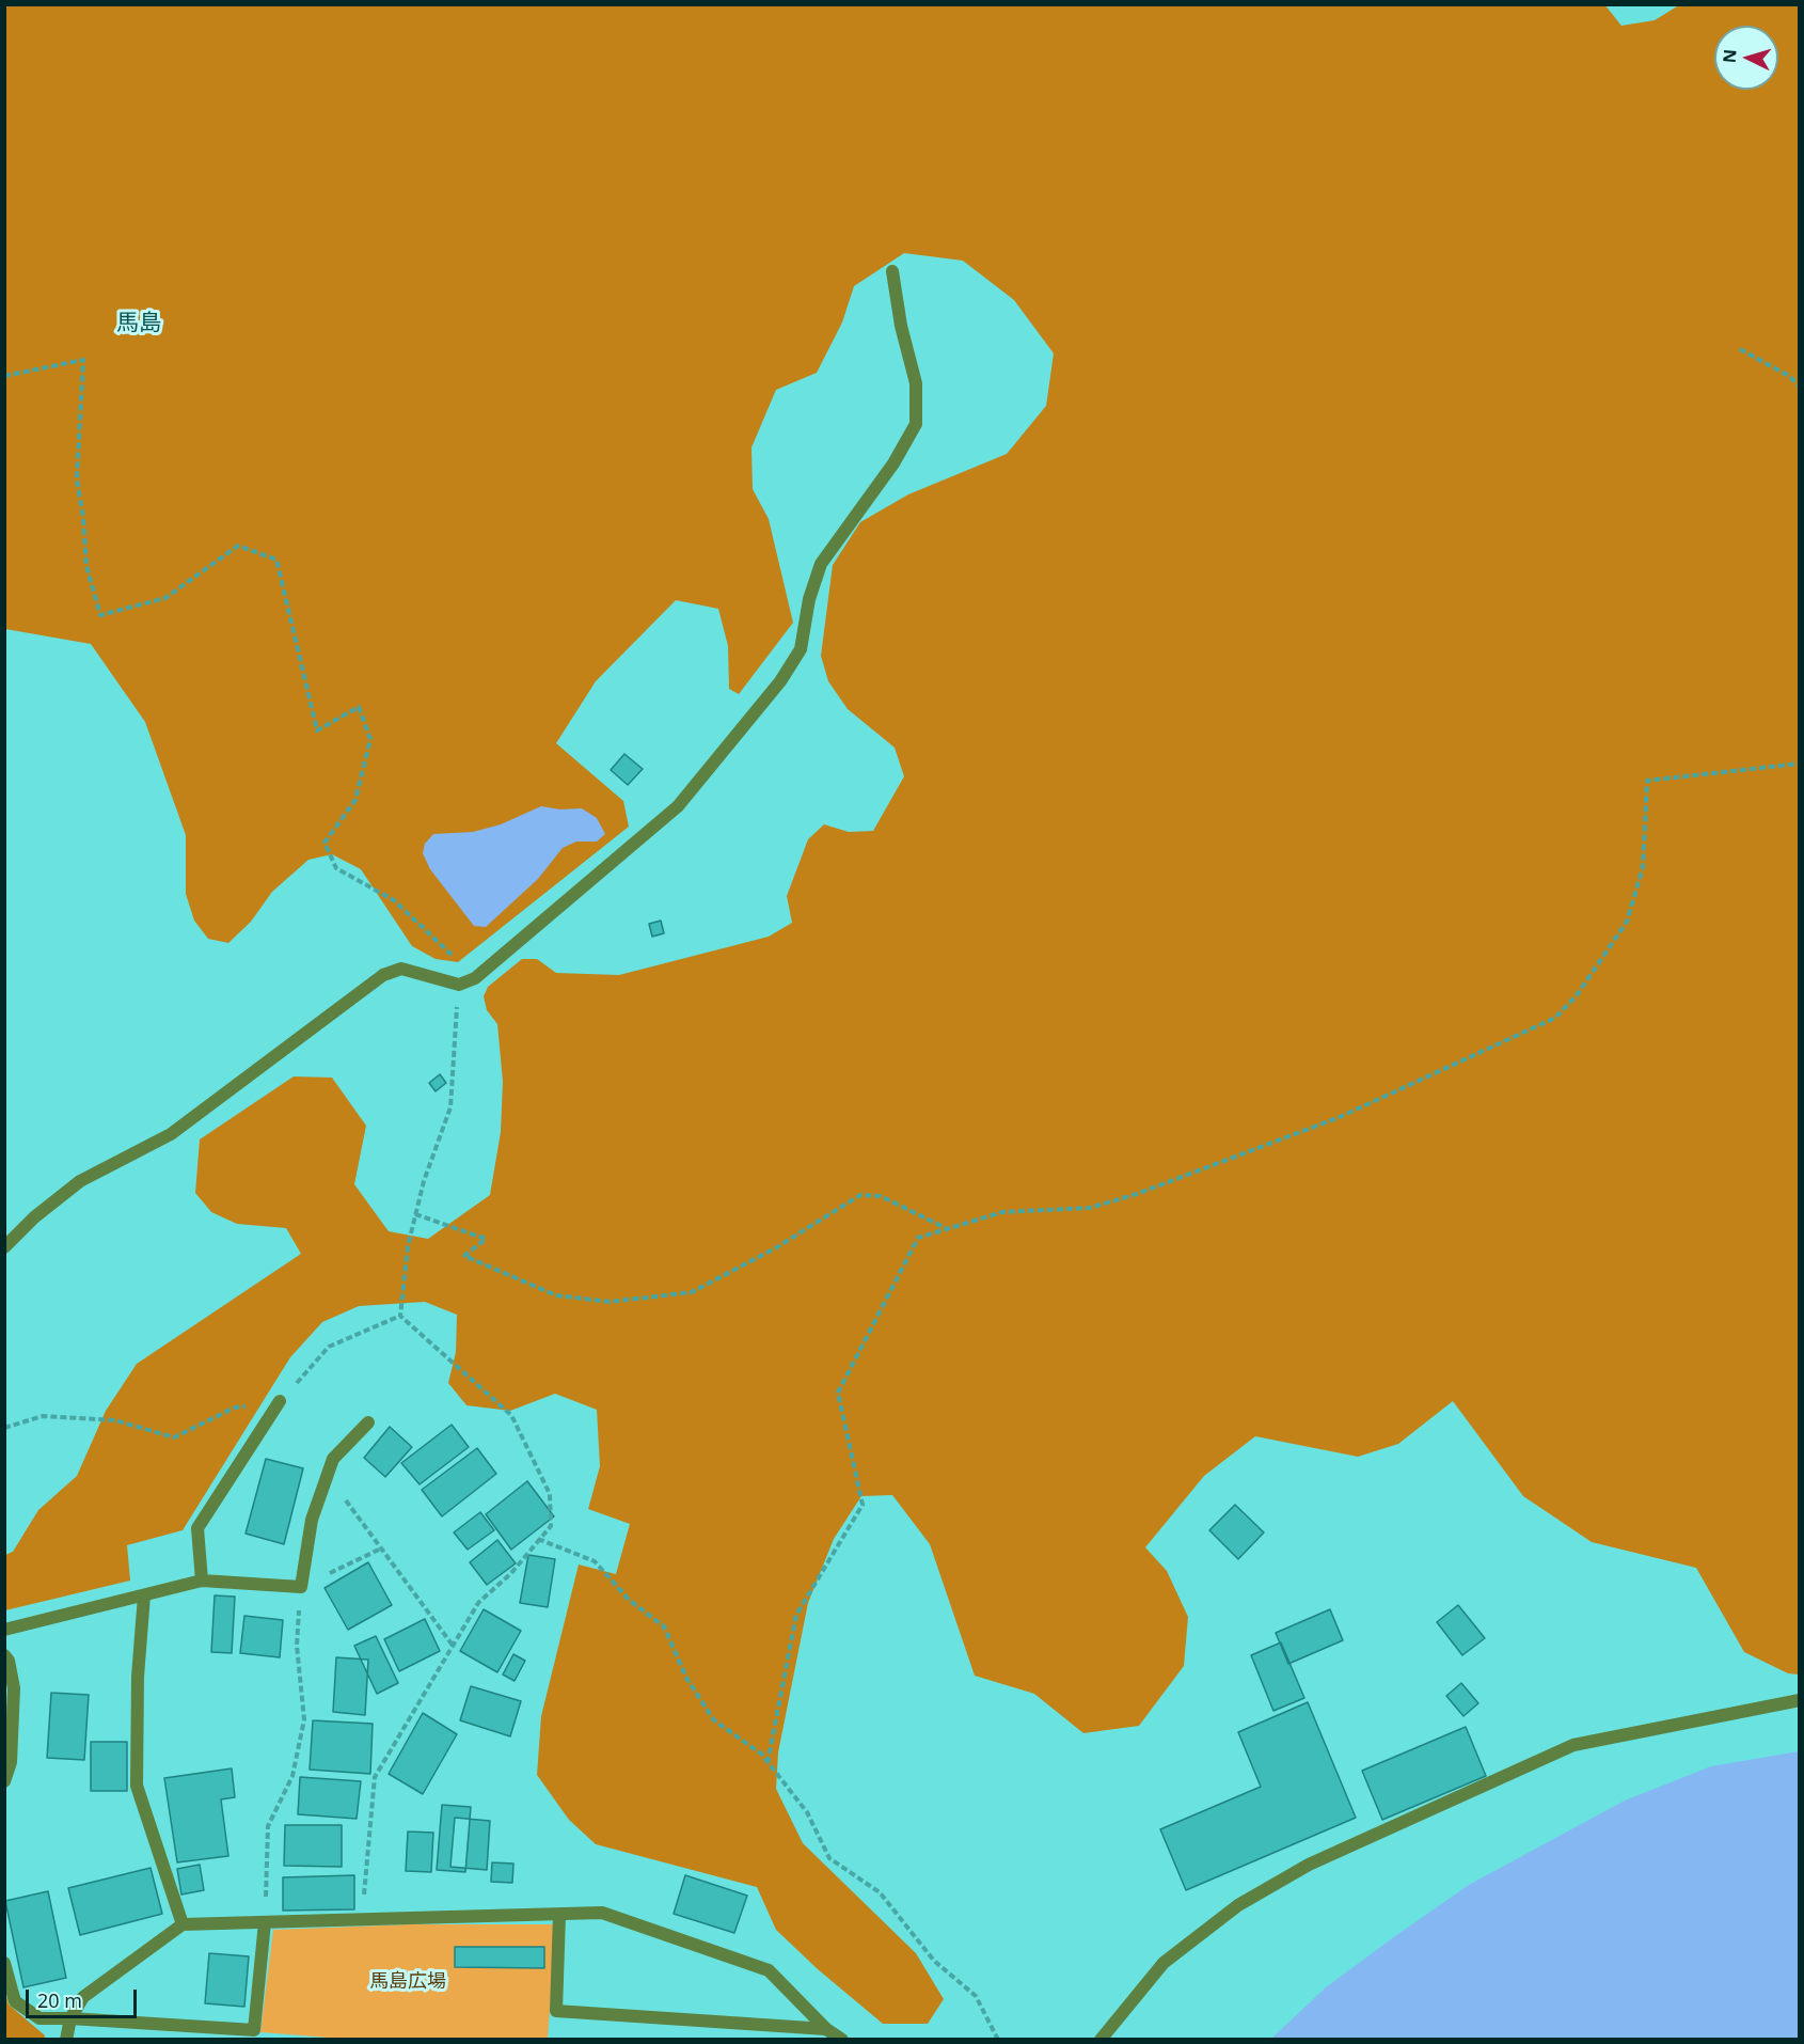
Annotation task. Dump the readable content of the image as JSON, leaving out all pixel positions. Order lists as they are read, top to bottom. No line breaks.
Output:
{"districts":["馬島"],"parks":["馬島広場"],"scale_bar":"20 m","north":"left"}
